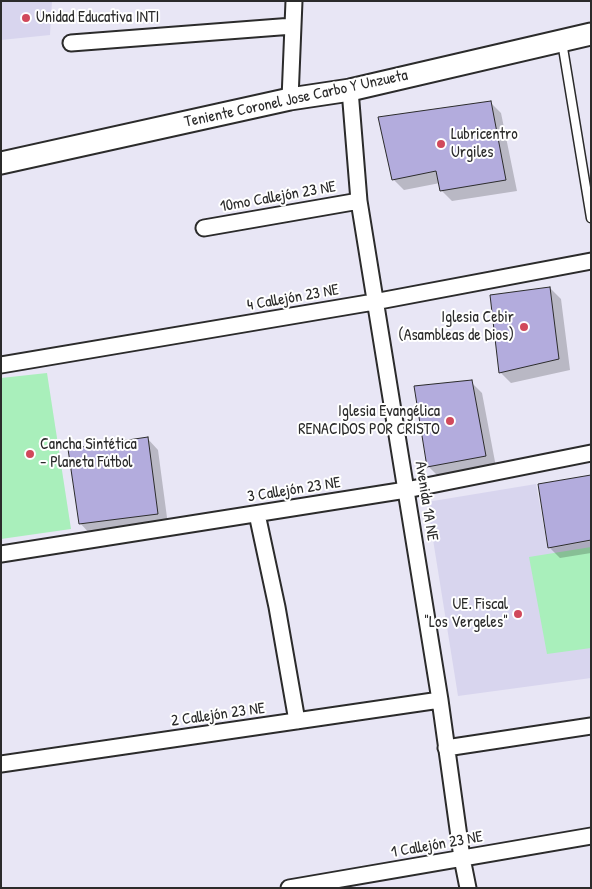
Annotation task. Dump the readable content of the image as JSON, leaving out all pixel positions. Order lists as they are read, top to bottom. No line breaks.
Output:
{"streets":{"street":["Teniente Coronel Jose Carbo Y Unzueta","10mo Callejón 23 NE","4 Callejón 23 NE","3 Callejón 23 NE","Avenida 1A NE","2 Callejón 23 NE","1 Callejón 23 NE"]},"crossings":[["Teniente Coronel Jose Carbo Y Unzueta","Avenida 1A NE"],["10mo Callejón 23 NE","Avenida 1A NE"],["4 Callejón 23 NE","Avenida 1A NE"],["3 Callejón 23 NE","Avenida 1A NE"],["Avenida 1A NE","2 Callejón 23 NE"],["Avenida 1A NE","1 Callejón 23 NE"]],"places":["Unidad Educativa INTI","Lubricentro Urgiles","Iglesia Cebir (Asambleas de Dios)","Iglesia Evangélica RENACIDOS POR CRISTO","Cancha Sintética - Planeta Fútbol","UE. Fiscal \"Los Vergeles\""]}
